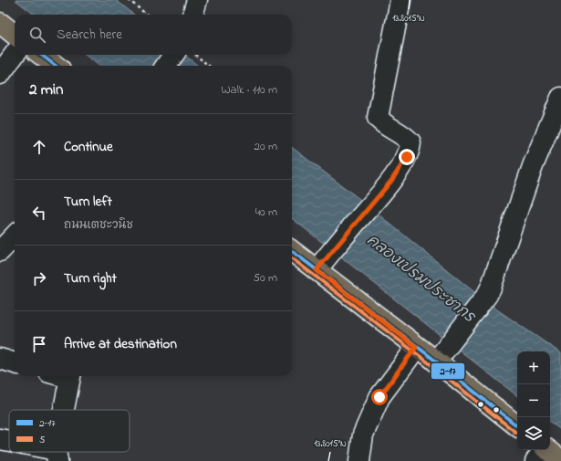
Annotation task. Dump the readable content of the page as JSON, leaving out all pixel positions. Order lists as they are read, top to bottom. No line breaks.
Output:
{"water":["คลองเปรมประชากร"],"lines":["transit line 2-17","transit line 5"],"legend":["2-17","5"],"page":{"search":"Search here","heading":["2 min","Walk · 110 m"],"list":[["Continue","20 m"],["Turn left","ถนนเตชะวนิช","40 m"],["Turn right","50 m"],"Arrive at destination"],"map_buttons":["+","−"]},"coordinates":["13.8015°N"]}
